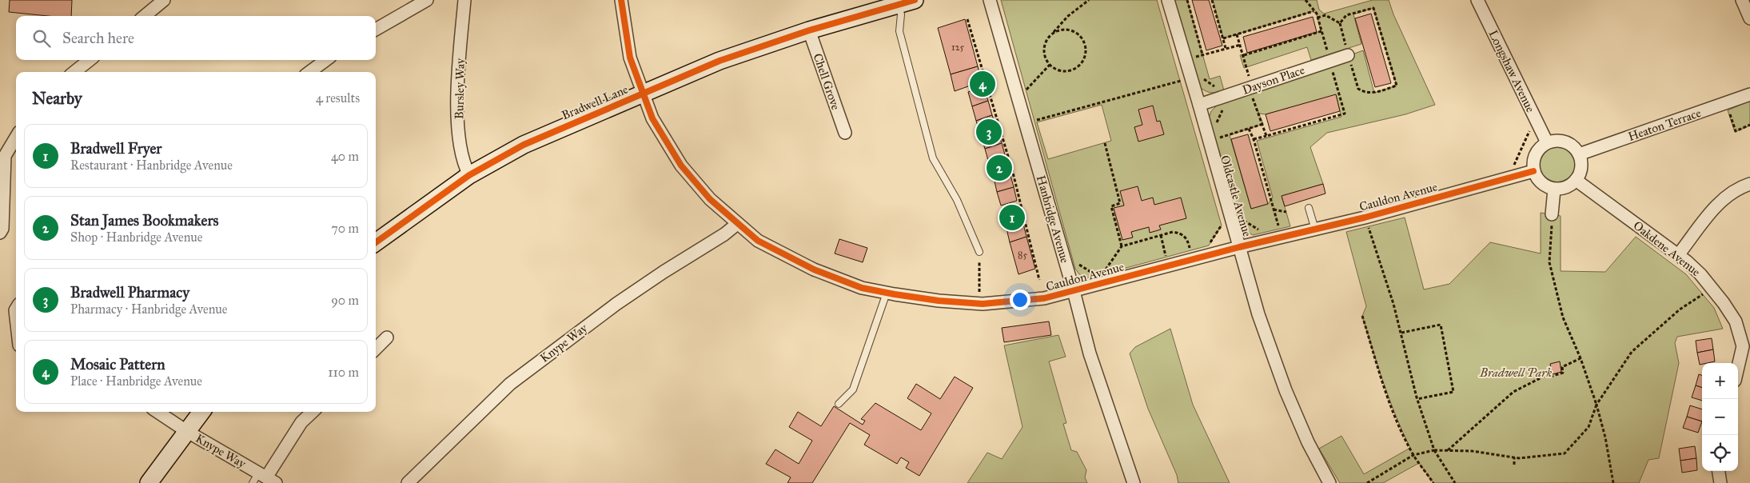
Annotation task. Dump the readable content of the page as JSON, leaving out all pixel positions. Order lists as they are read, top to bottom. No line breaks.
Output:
{"streets":{"street":["Longshaw Avenue","Dayson Place","Chell Grove","Bursley Way","Bradwell Lane","Heaton Terrace","Oldcastle Avenue","Cauldon Avenue","Hanbridge Avenue","Oakdene Avenue","Knype Way"]},"crossings":[["Longshaw Avenue","Heaton Terrace"],["Longshaw Avenue","Cauldon Avenue"],["Longshaw Avenue","Oakdene Avenue"],["Dayson Place","Oldcastle Avenue"],["Chell Grove","Bradwell Lane"],["Bursley Way","Bradwell Lane"],["Bradwell Lane","Cauldon Avenue"],["Heaton Terrace","Cauldon Avenue"],["Heaton Terrace","Oakdene Avenue"],["Oldcastle Avenue","Cauldon Avenue"],["Cauldon Avenue","Hanbridge Avenue"],["Cauldon Avenue","Oakdene Avenue"],["Cauldon Avenue","Knype Way"]],"parks":["Bradwell Park"],"house_numbers":["125","85"],"page":{"search":"Search here","pins":["4","3","2","1"],"heading":["Nearby","4 results"],"list":[{"mark":"1","name":"Bradwell Fryer","note":"Restaurant · Hanbridge Avenue","value":"40 m"},{"mark":"2","name":"Stan James Bookmakers","note":"Shop · Hanbridge Avenue","value":"70 m"},{"mark":"3","name":"Bradwell Pharmacy","note":"Pharmacy · Hanbridge Avenue","value":"90 m"},{"mark":"4","name":"Mosaic Pattern","note":"Place · Hanbridge Avenue","value":"110 m"}],"map_buttons":["+","−"]}}
